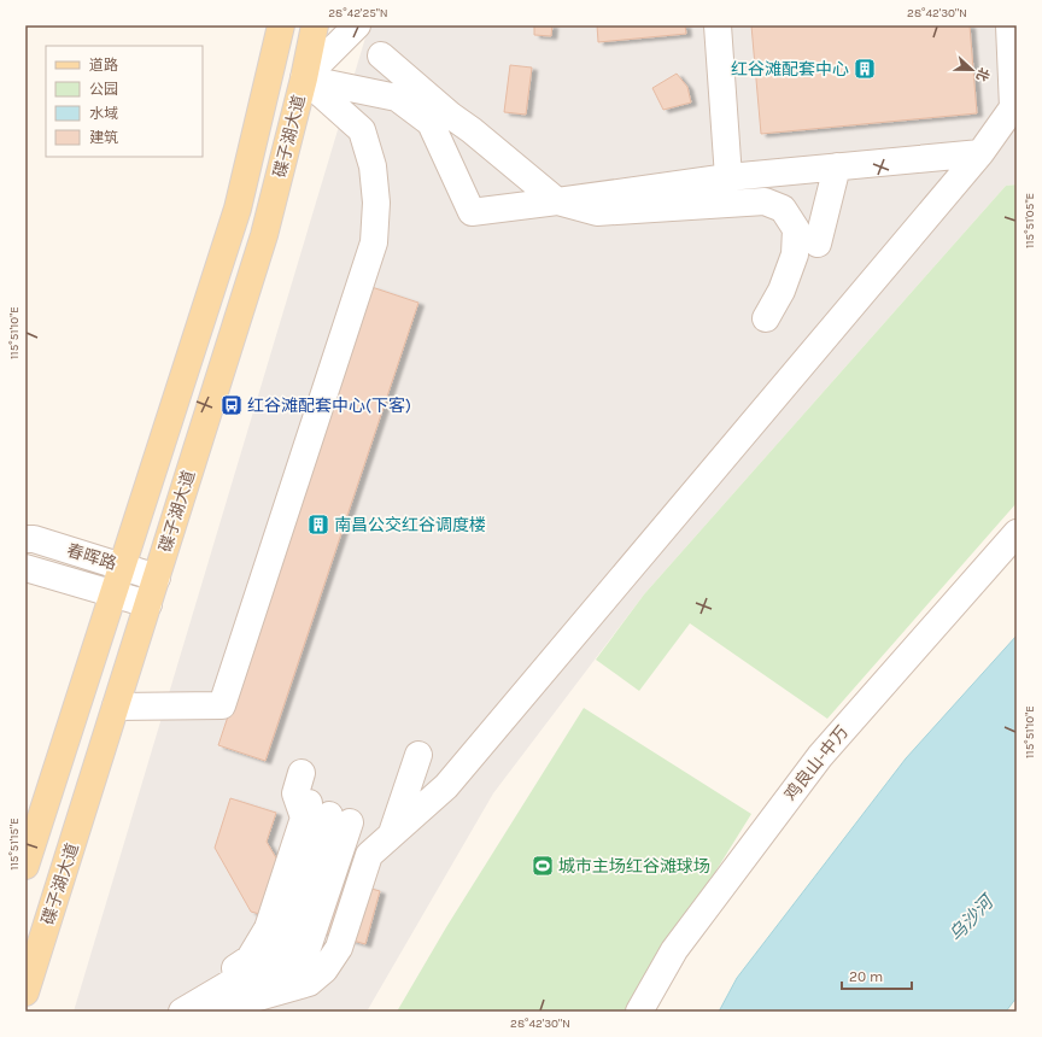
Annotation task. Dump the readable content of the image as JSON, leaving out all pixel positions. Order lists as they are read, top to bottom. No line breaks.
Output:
{"streets":{"main road":["碟子湖大道"],"street":["春晖路","鸡良山-中万"]},"crossings":[["碟子湖大道","春晖路"]],"water":["乌沙河"],"places":{"building":["红谷滩配套中心","南昌公交红谷调度楼"],"bus stop":["红谷滩配套中心(下客)"],"sports":["城市主场红谷滩球场"]},"legend":["道路","公园","水域","建筑"],"scale_bar":"20 m","north":"right","coordinates":["28°42'25\"N","28°42'30\"N","115°51'05\"E","115°51'10\"E","115°51'15\"E"]}
